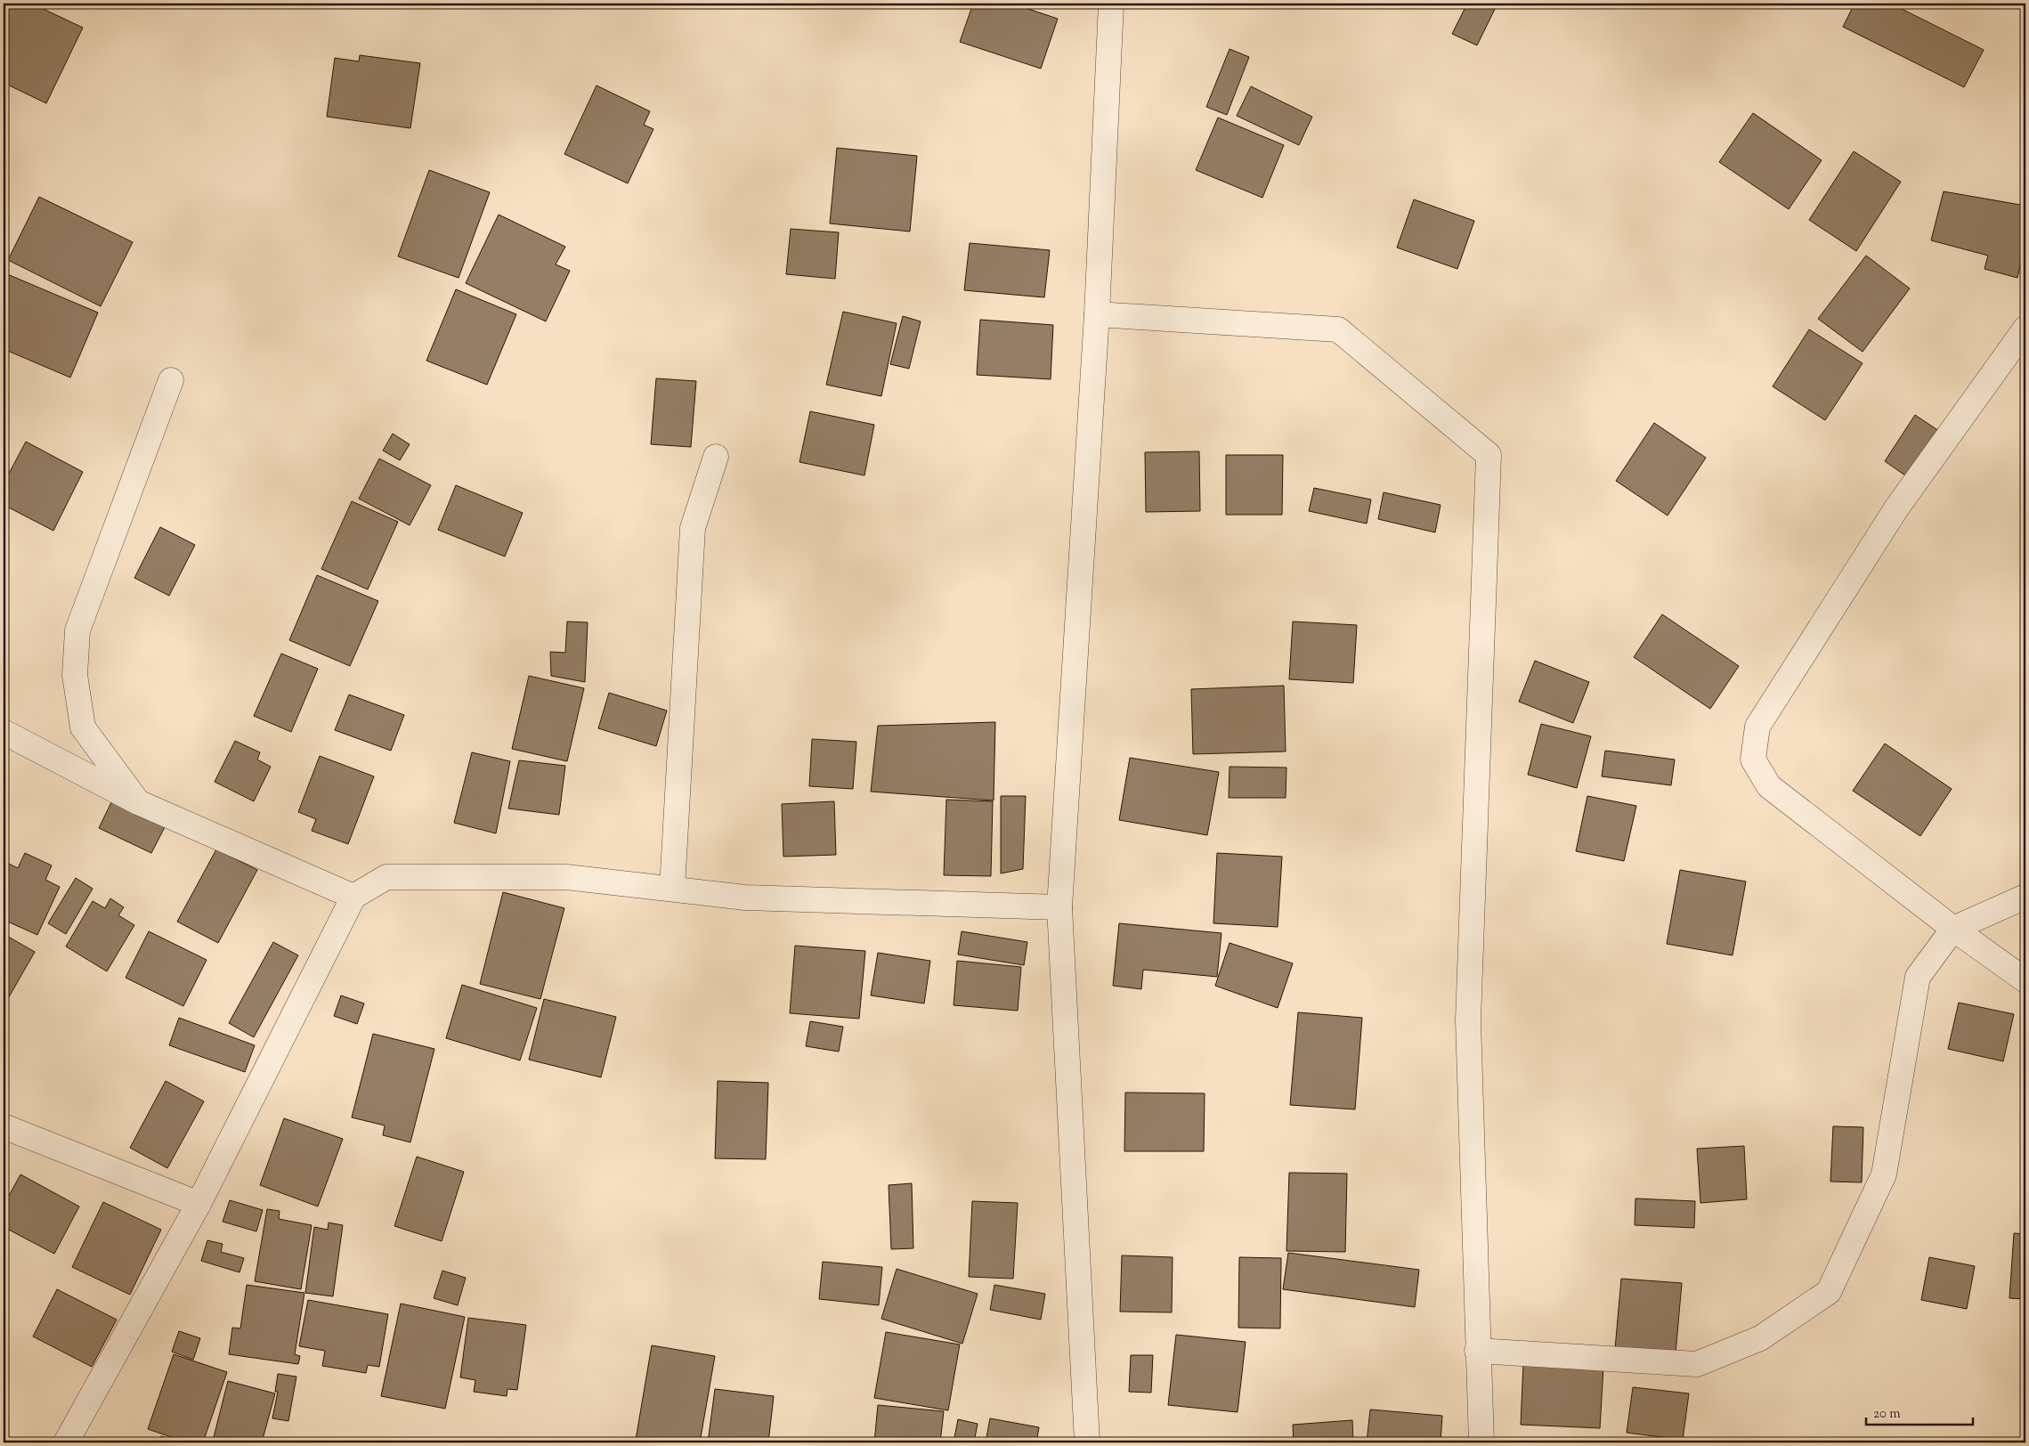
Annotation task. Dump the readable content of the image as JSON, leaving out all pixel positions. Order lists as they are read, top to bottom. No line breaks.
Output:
{"scale_bar":"20 m"}
